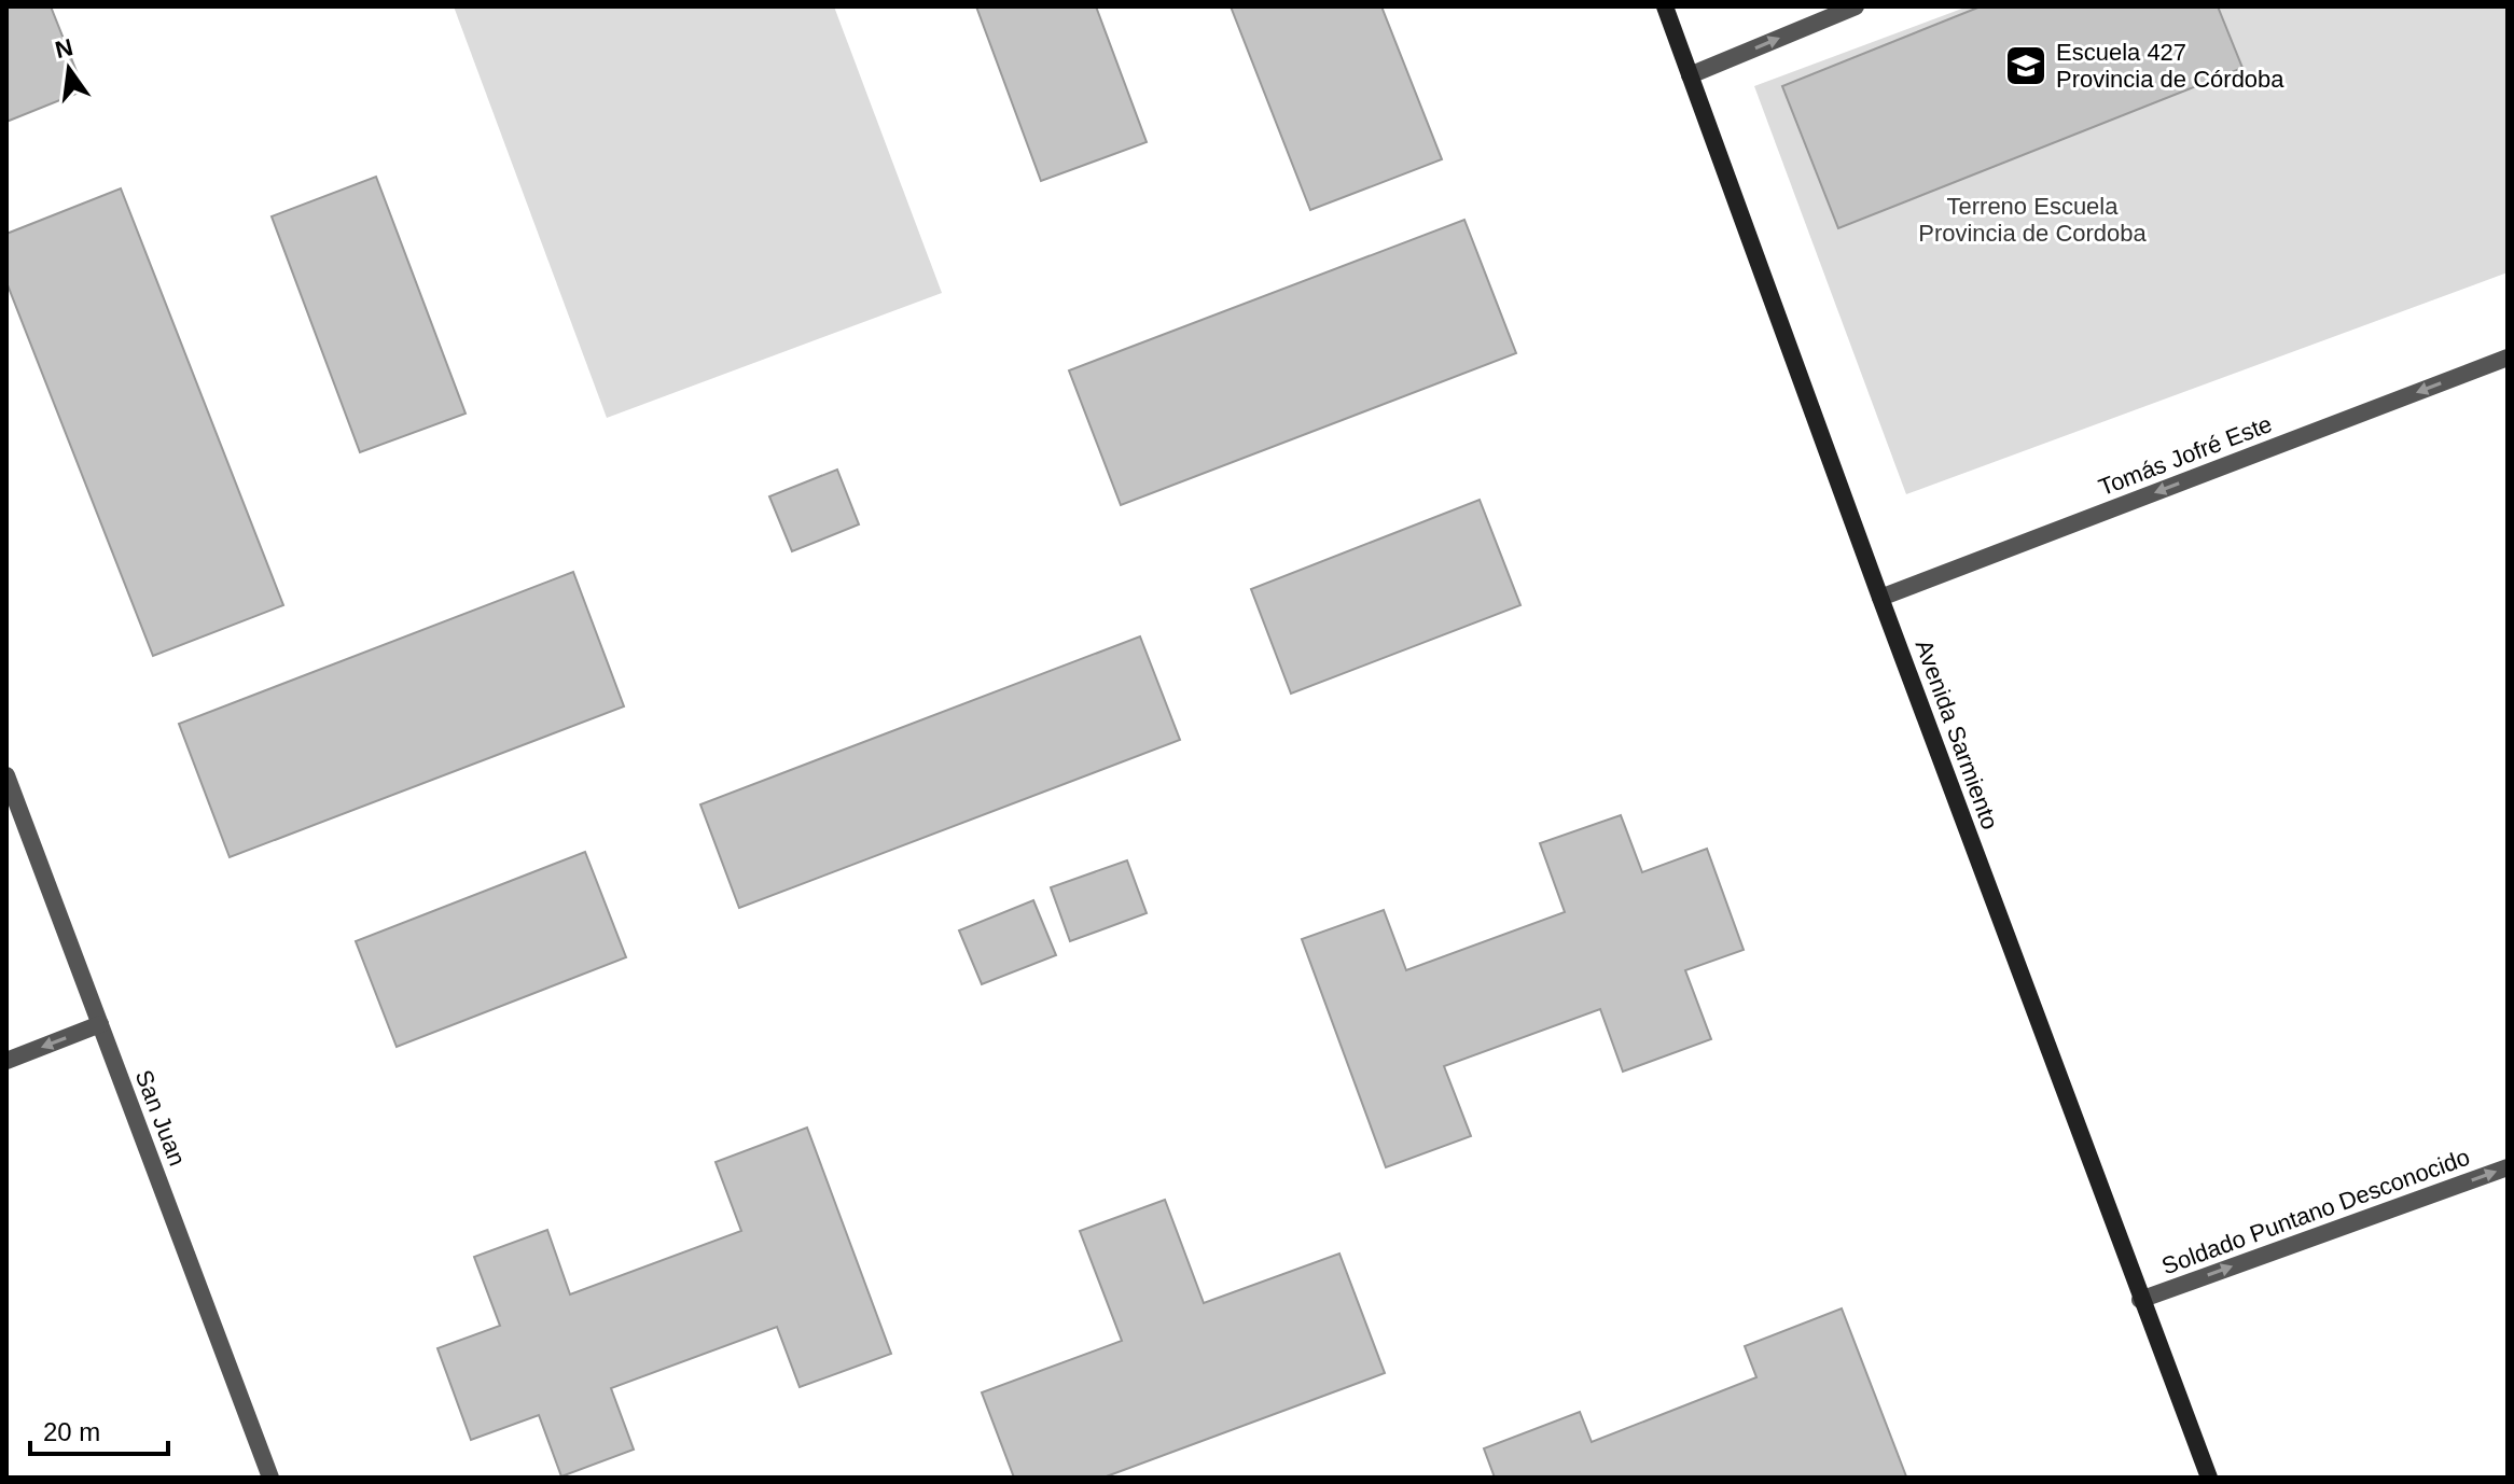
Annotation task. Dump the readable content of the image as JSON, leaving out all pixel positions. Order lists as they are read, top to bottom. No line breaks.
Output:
{"streets":{"main road":["Avenida Sarmiento"],"street":["Tomás Jofré Este","San Juan","Soldado Puntano Desconocido"]},"crossings":[["Tomás Jofré Este","Avenida Sarmiento"],["Avenida Sarmiento","Soldado Puntano Desconocido"]],"one_way":["Tomás Jofré Este","Soldado Puntano Desconocido"],"parks":["Terreno Escuela Provincia de Cordoba"],"places":{"school or university":["Escuela 427 Provincia de Córdoba"]},"scale_bar":"20 m","north":"top"}
